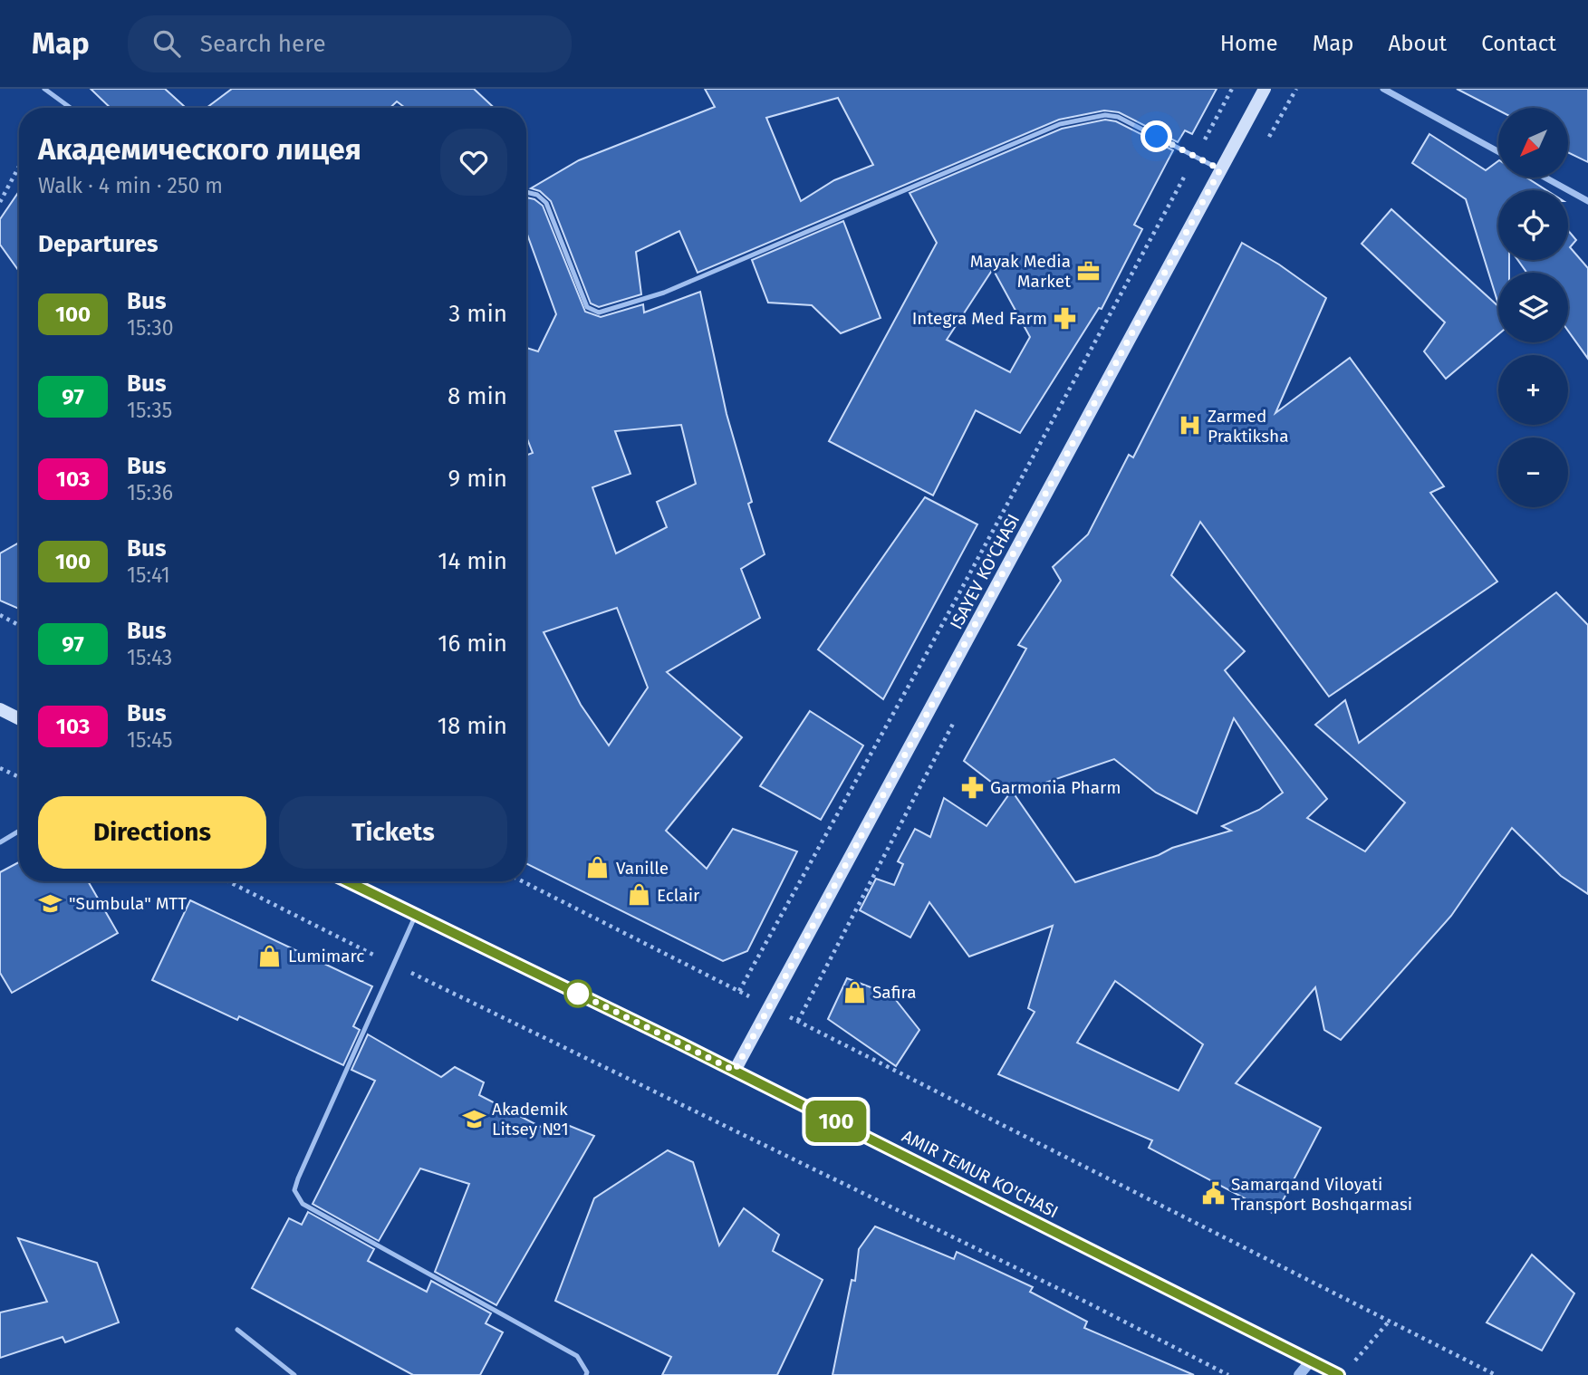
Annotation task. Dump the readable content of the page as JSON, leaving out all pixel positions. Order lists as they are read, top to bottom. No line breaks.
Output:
{"streets":{"main road":["ISAYEV KO'CHASI","AMIR TEMUR KO'CHASI"]},"crossings":[["ISAYEV KO'CHASI","AMIR TEMUR KO'CHASI"]],"places":{"office":["Mayak Media Market"],"pharmacy":["Integra Med Farm","Garmonia Pharm"],"hospital":["Zarmed Praktiksha"],"shop":["Vanille","Eclair","Lumimarc","Safira"],"school or university":["\"Sumbula\" MTT","Akademik Litsey №1"],"public building":["Samarqand Viloyati Transport Boshqarmasi"]},"lines":["bus line 100"],"north":"bottom left","page":{"header":"Map","search":"Search here","nav":["Home","Map","About","Contact"],"on_map":"100","map_buttons":["+","−"],"heading":[["Академического лицея","Walk · 4 min · 250 m"],"Departures"],"list":[{"mark":"100","name":"Bus","note":"15:30","value":"3 min"},{"mark":"97","name":"Bus","note":"15:35","value":"8 min"},{"mark":"103","name":"Bus","note":"15:36","value":"9 min"},{"mark":"100","name":"Bus","note":"15:41","value":"14 min"},{"mark":"97","name":"Bus","note":"15:43","value":"16 min"},{"mark":"103","name":"Bus","note":"15:45","value":"18 min"}],"buttons":["Directions","Tickets"]}}
